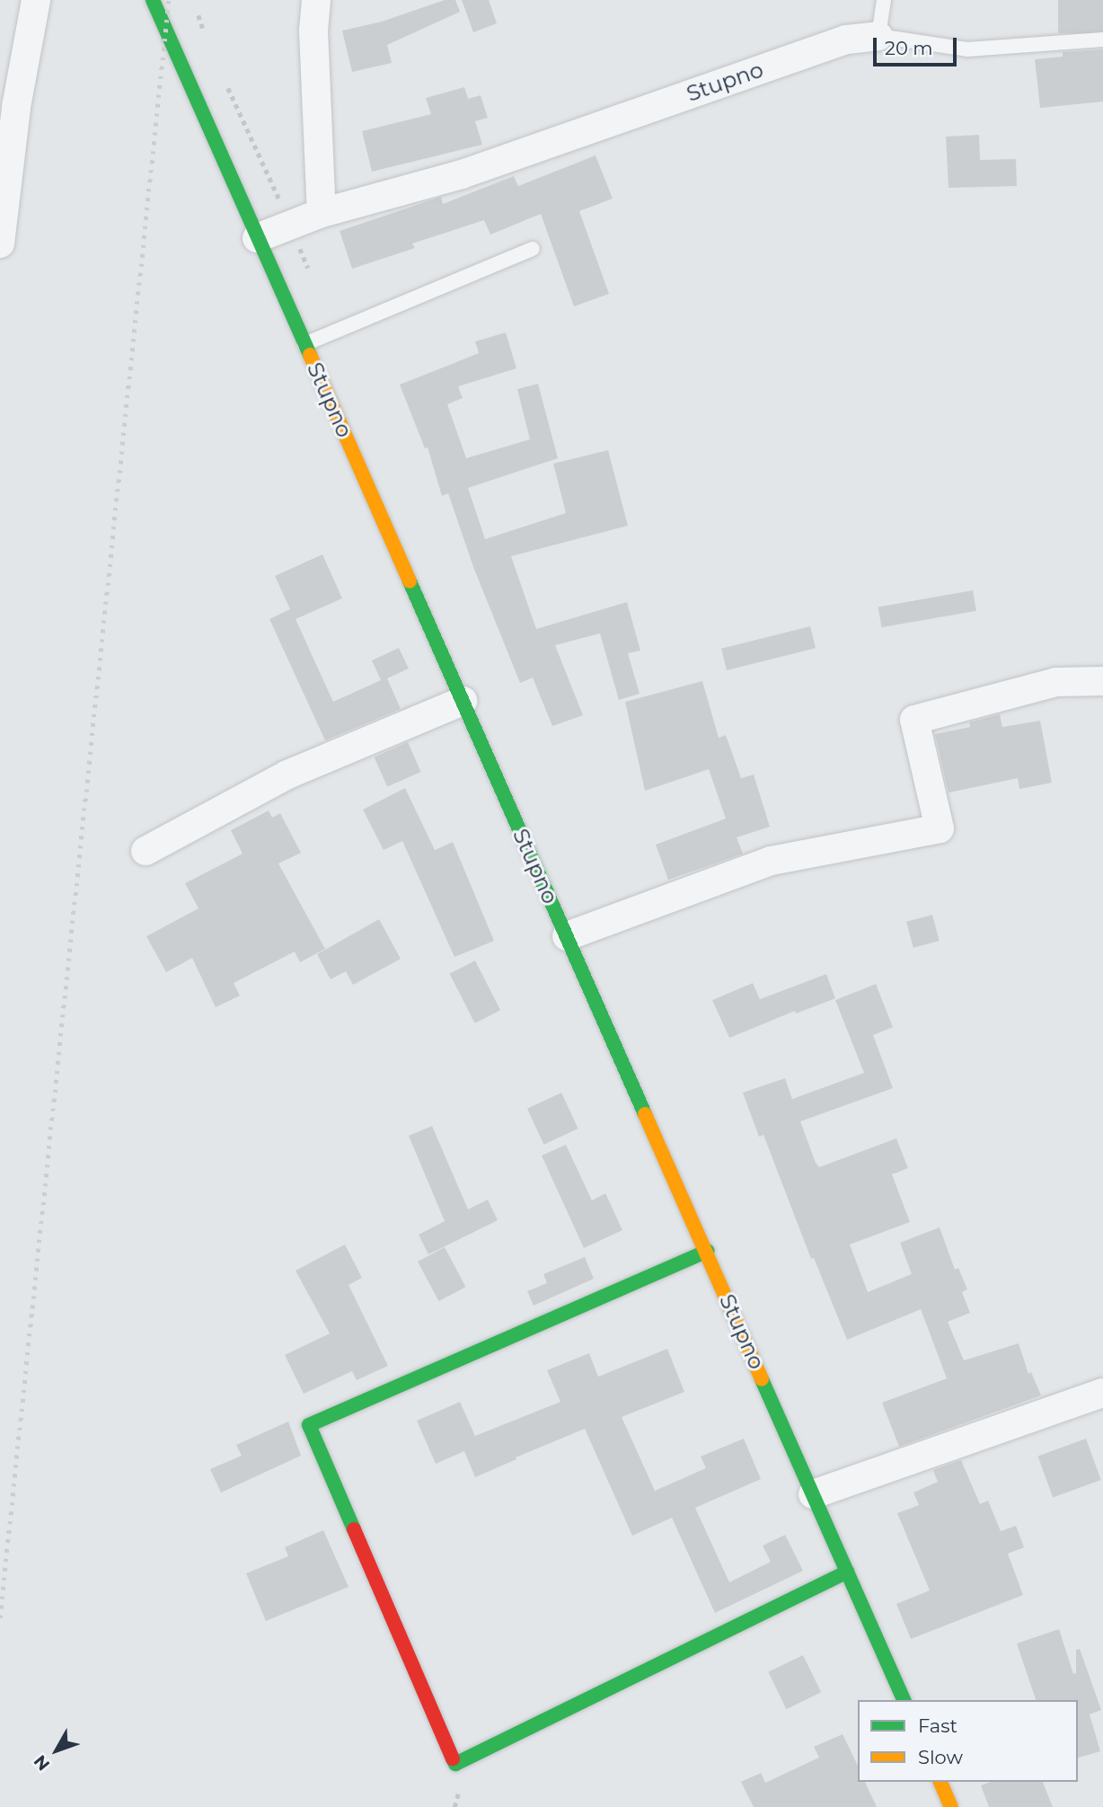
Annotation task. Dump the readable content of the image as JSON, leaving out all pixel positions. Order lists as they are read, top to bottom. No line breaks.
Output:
{"streets":{"main road":["Stupno"]},"legend":["Fast","Slow"],"scale_bar":"20 m","north":"bottom left"}
